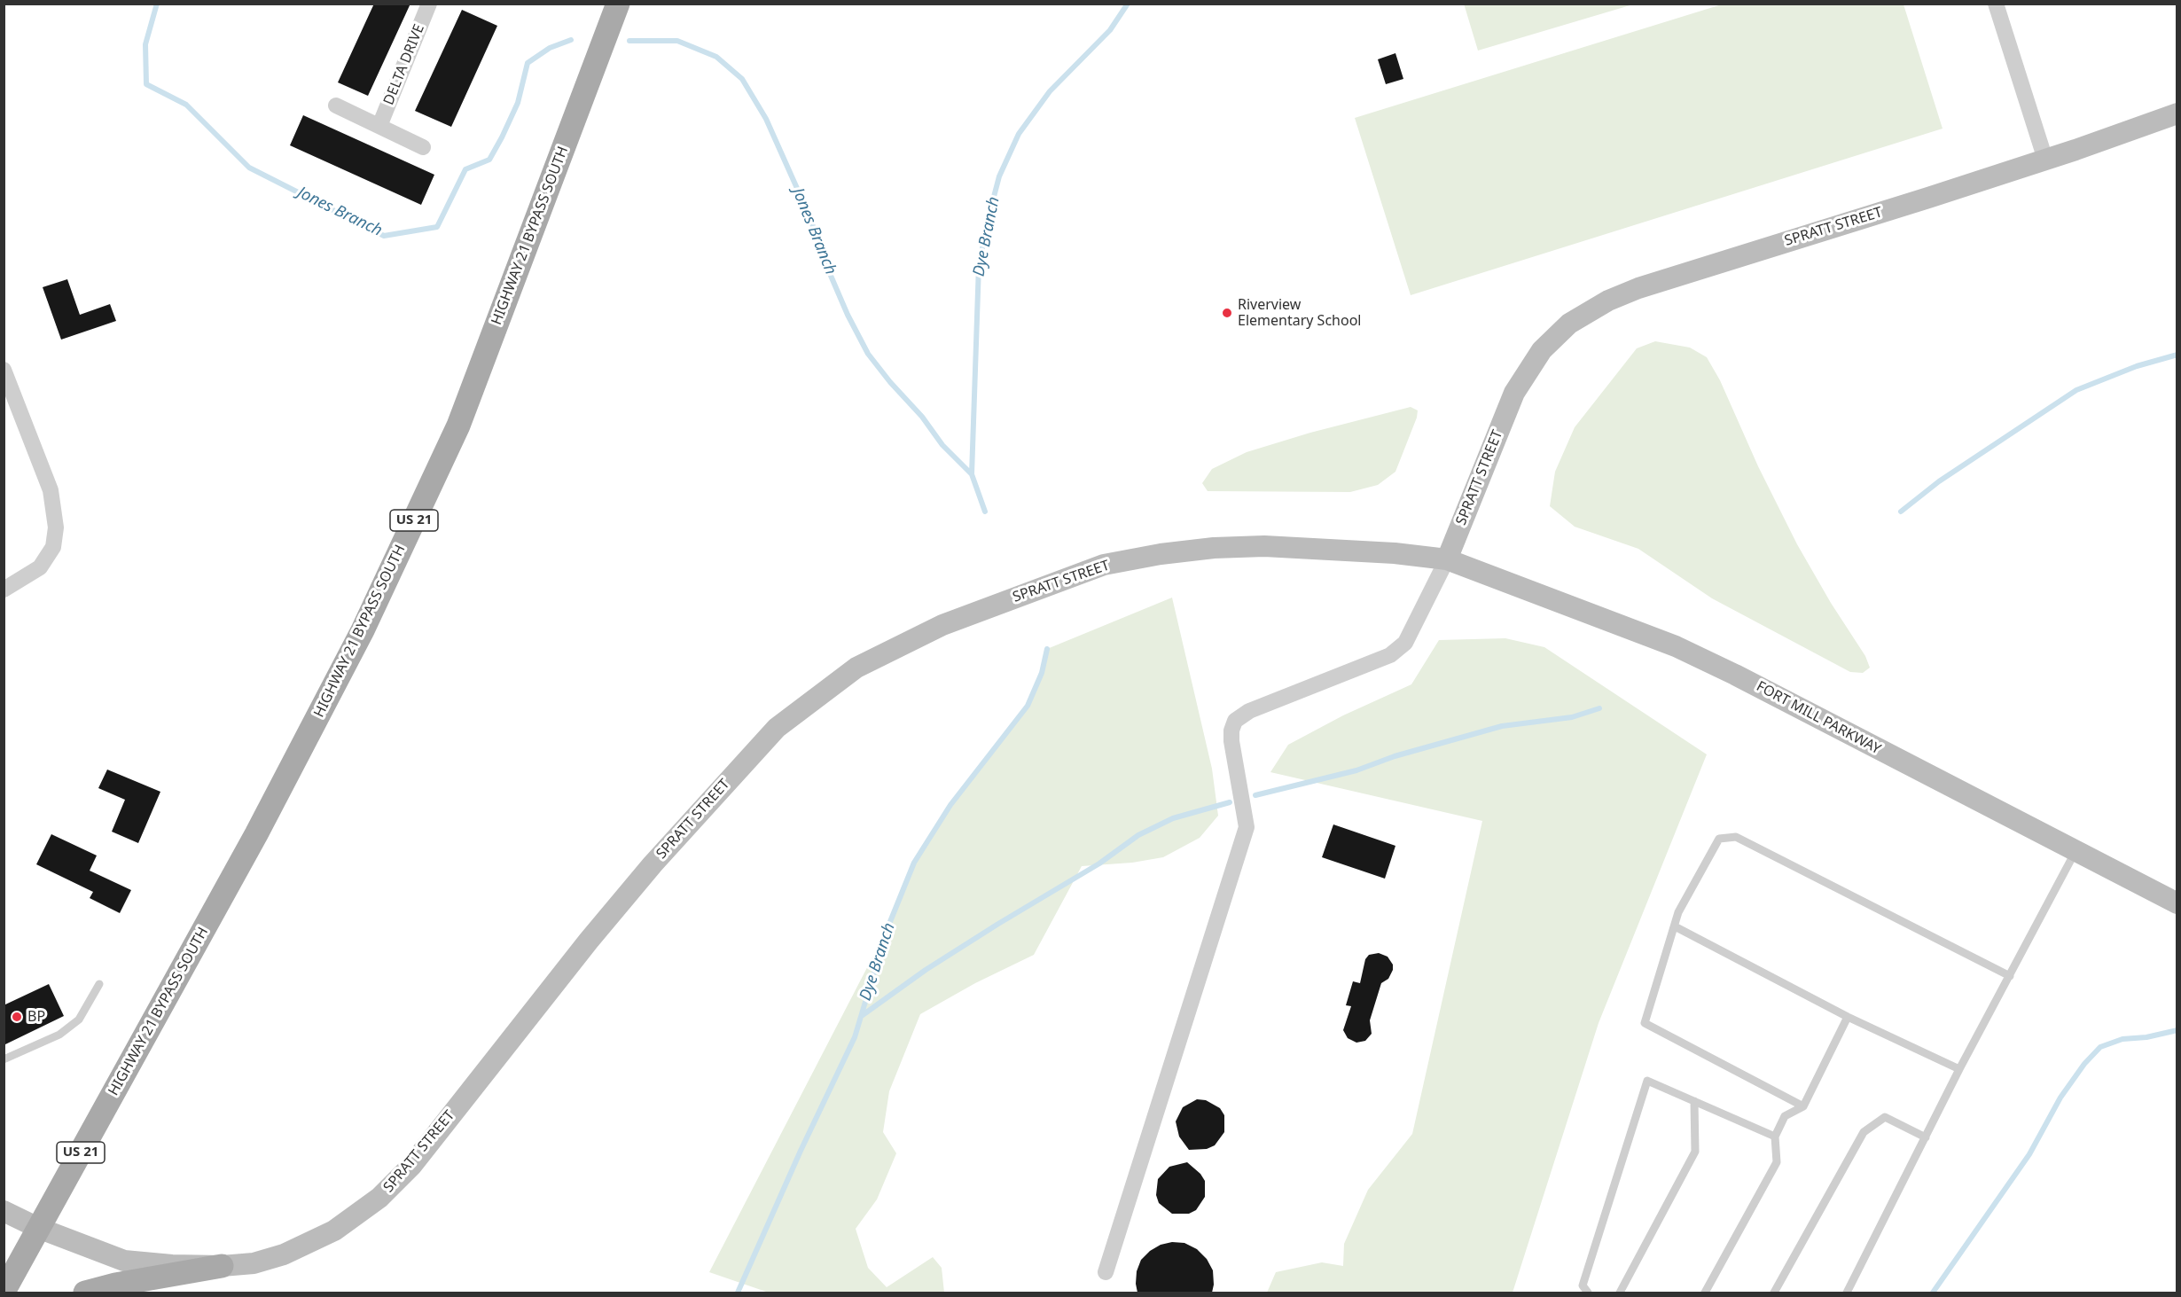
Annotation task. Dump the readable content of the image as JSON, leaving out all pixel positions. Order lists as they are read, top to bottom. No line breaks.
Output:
{"streets":{"main road":["SPRATT STREET","HIGHWAY 21 BYPASS SOUTH","US 21","FORT MILL PARKWAY"],"street":["DELTA DRIVE"]},"crossings":[["SPRATT STREET","HIGHWAY 21 BYPASS SOUTH"],["SPRATT STREET","US 21"],["SPRATT STREET","FORT MILL PARKWAY"],["HIGHWAY 21 BYPASS SOUTH","US 21"]],"water":["Jones Branch","Dye Branch"],"places":["Riverview Elementary School","BP"]}
